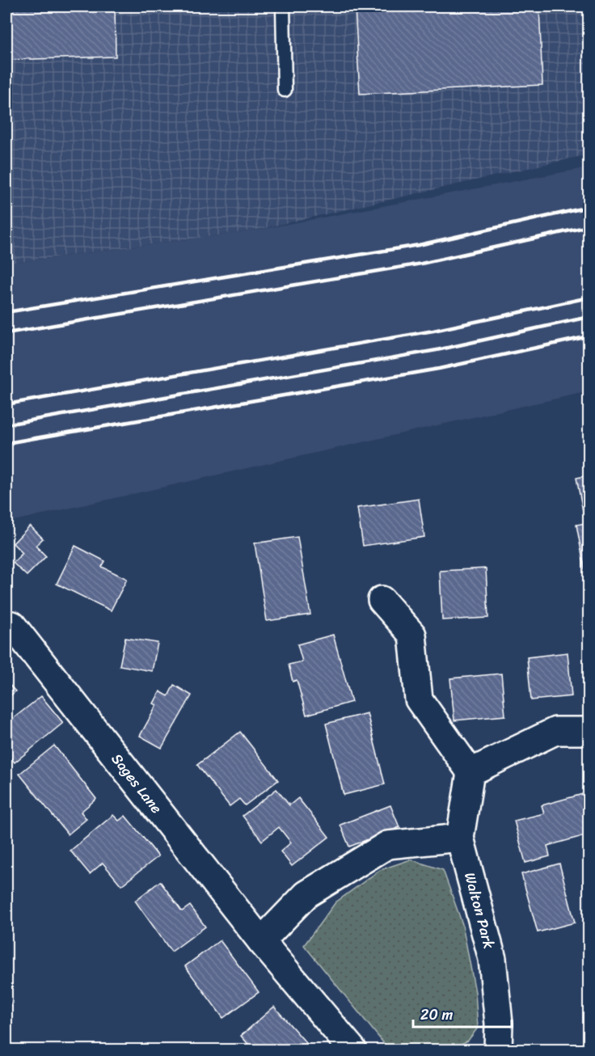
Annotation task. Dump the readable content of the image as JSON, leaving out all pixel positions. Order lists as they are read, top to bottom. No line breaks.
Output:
{"streets":{"street":["Sages Lane","Walton Park"]},"scale_bar":"20 m"}
